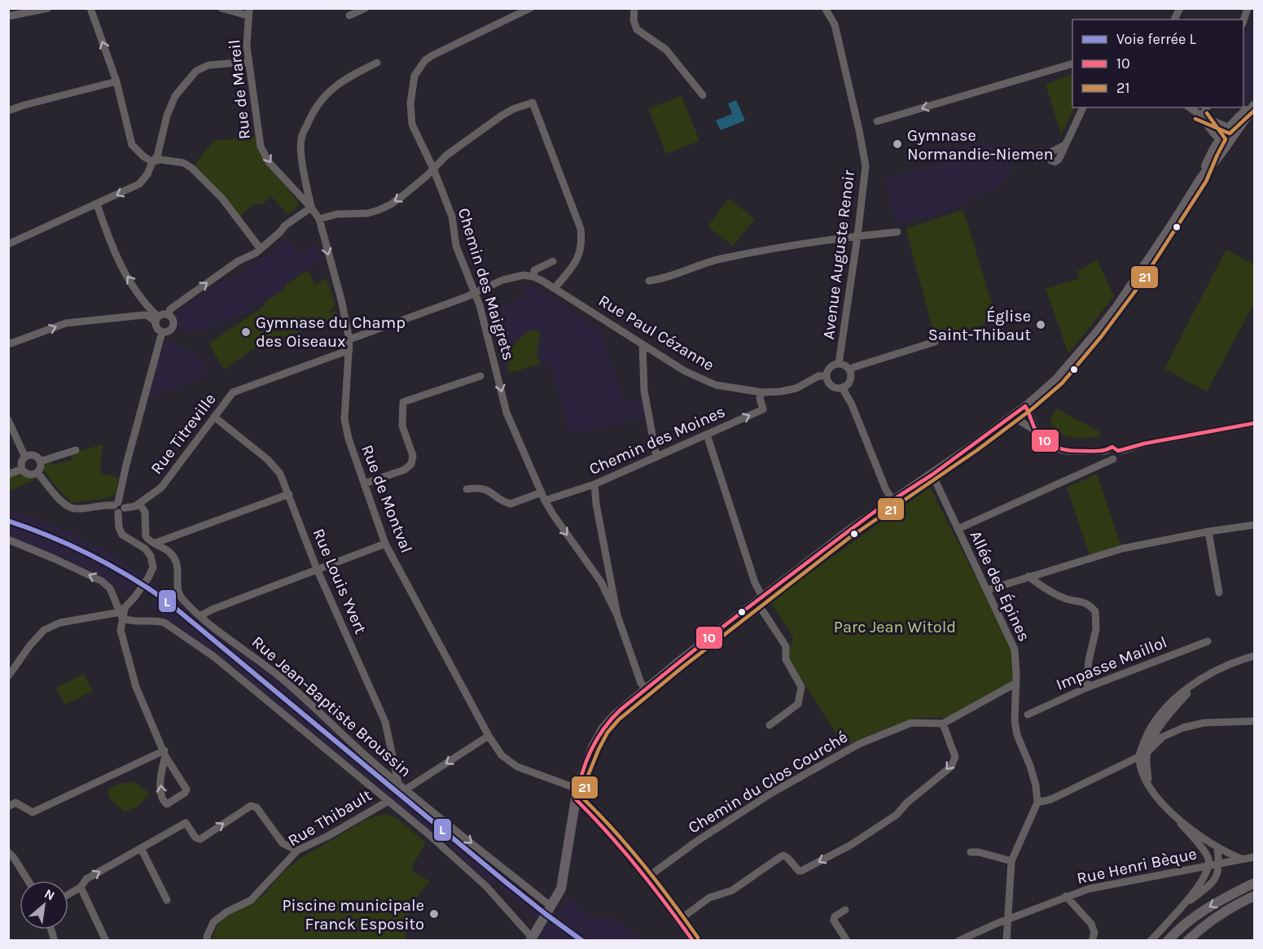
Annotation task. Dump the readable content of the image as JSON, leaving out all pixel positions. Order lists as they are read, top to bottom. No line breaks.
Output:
{"streets":{"street":["Rue de Mareil","Avenue Auguste Renoir","Chemin des Maigrets","Rue Paul Cézanne","Rue Titreville","Chemin des Moines","Rue de Montval","Rue Louis Yvert","Allée des Épines","Impasse Maillol","Rue Jean-Baptiste Broussin","Chemin du Clos Courché","Rue Thibault","Rue Henri Bèque"]},"crossings":[["Rue de Mareil","Rue de Montval"],["Avenue Auguste Renoir","Rue Paul Cézanne"],["Chemin des Maigrets","Chemin des Moines"],["Rue Paul Cézanne","Chemin des Moines"],["Rue Titreville","Rue de Montval"],["Rue Titreville","Rue Louis Yvert"],["Rue Titreville","Rue Jean-Baptiste Broussin"],["Rue Louis Yvert","Rue Jean-Baptiste Broussin"]],"one_way":["Rue de Mareil"],"parks":["Parc Jean Witold"],"places":["Gymnase Normandie-Niemen","Église Saint-Thibaut","Gymnase du Champ des Oiseaux","Piscine municipale Franck Esposito"],"lines":["transit line 21","transit line 10","rail line L"],"legend":["Voie ferrée L","10","21"],"north":"top right"}
